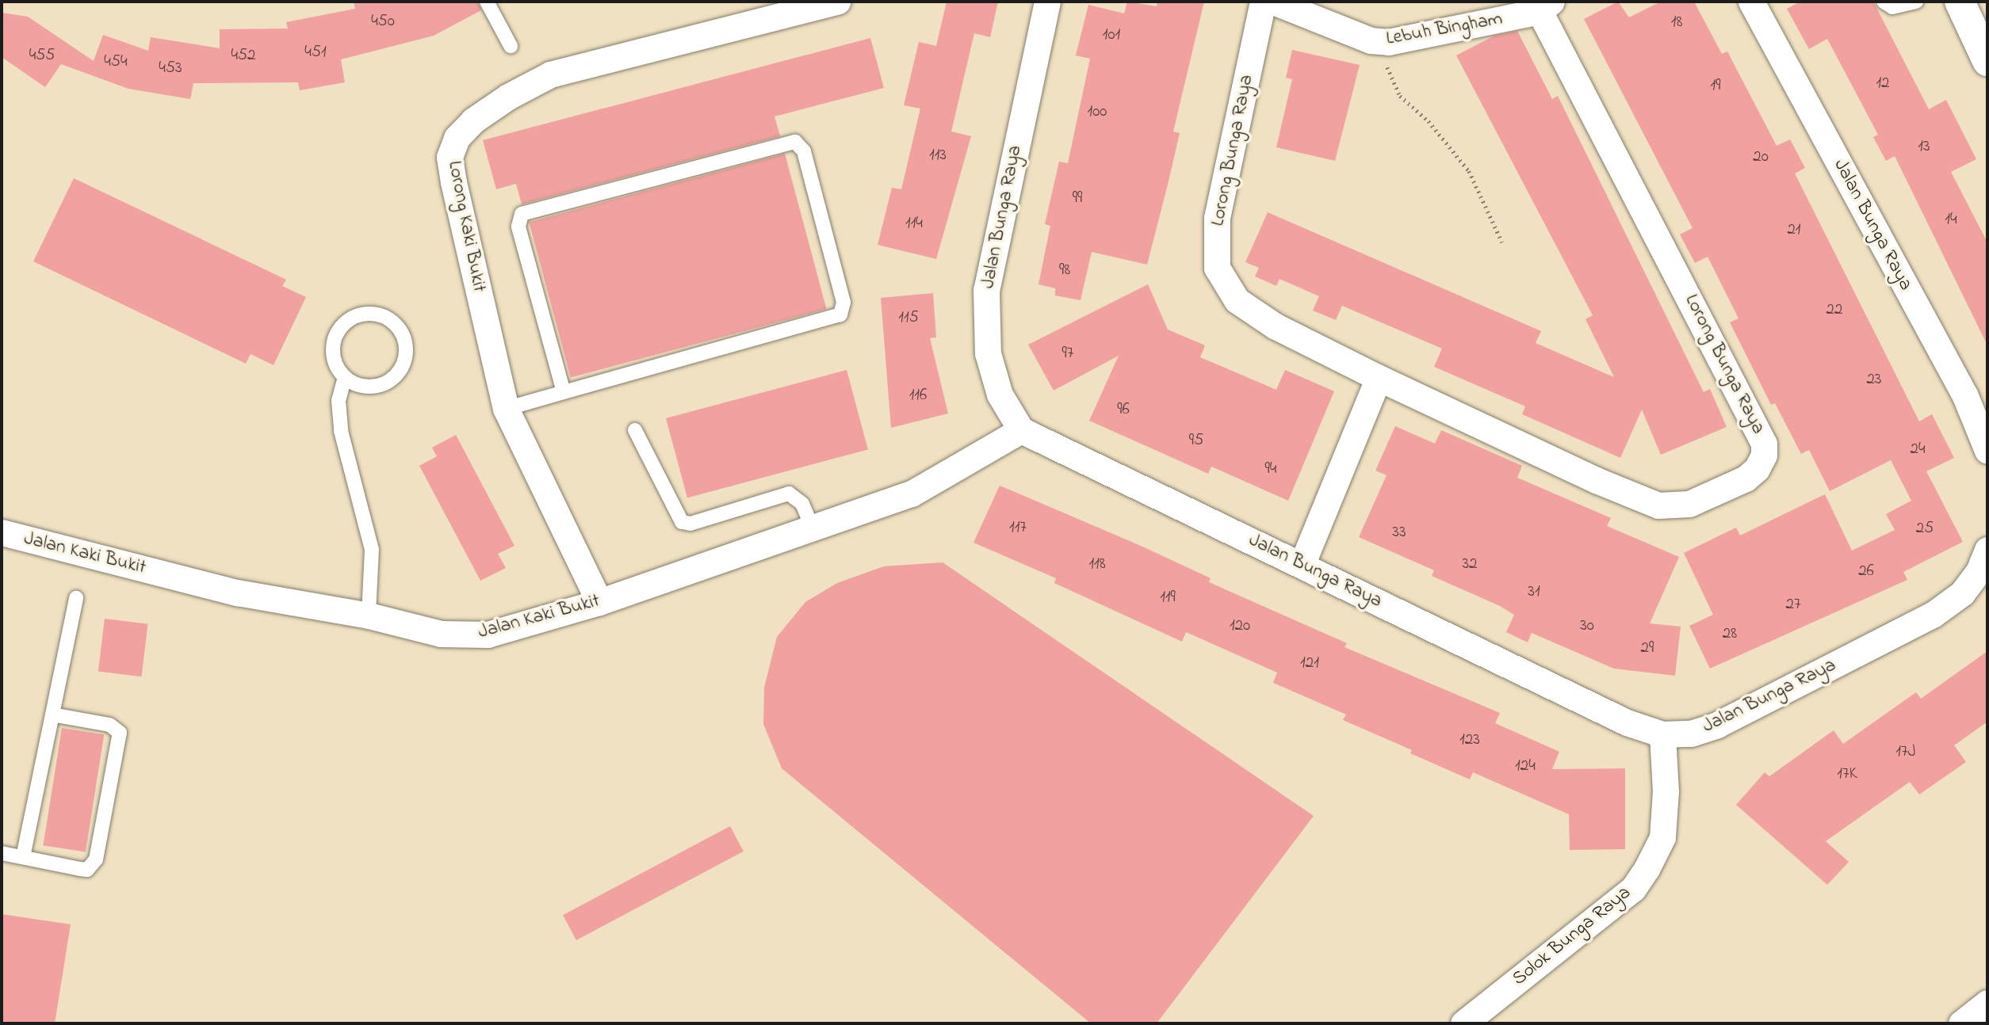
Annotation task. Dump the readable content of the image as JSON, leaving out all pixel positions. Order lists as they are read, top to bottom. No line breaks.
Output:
{"streets":{"street":["Lebuh Bingham","Lorong Bunga Raya","Jalan Bunga Raya","Lorong Kaki Bukit","Jalan Kaki Bukit","Solok Bunga Raya"]},"crossings":[["Lebuh Bingham","Lorong Bunga Raya"],["Jalan Bunga Raya","Jalan Kaki Bukit"],["Jalan Bunga Raya","Solok Bunga Raya"],["Lorong Kaki Bukit","Jalan Kaki Bukit"]],"house_numbers":["450","18","101","451","455","452","454","453","12","19","100","13","113","20","99","14","114","21","98","22","115","97","23","116","96","95","24","94","117","25","33","118","32","26","31","119","27","120","30","28","29","121","123","17J","124","17K"]}
